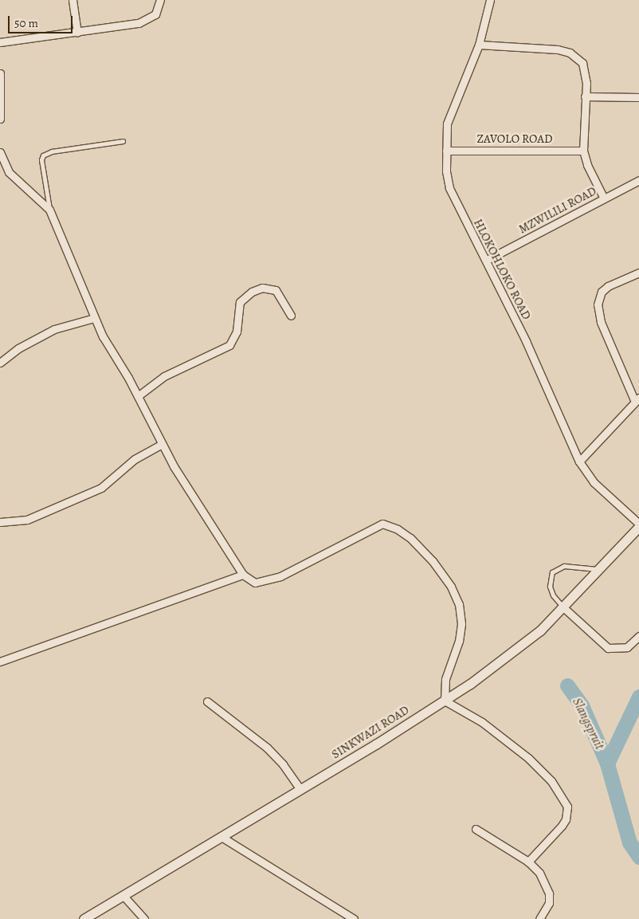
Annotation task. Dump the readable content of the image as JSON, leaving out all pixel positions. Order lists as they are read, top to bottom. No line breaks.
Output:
{"streets":{"street":["ZAVOLO ROAD","MZWILILI ROAD","HLOKOHLOKO ROAD","SINKWAZI ROAD"]},"crossings":[["ZAVOLO ROAD","HLOKOHLOKO ROAD"],["MZWILILI ROAD","HLOKOHLOKO ROAD"]],"water":["Slangspruit"],"scale_bar":"50 m"}
